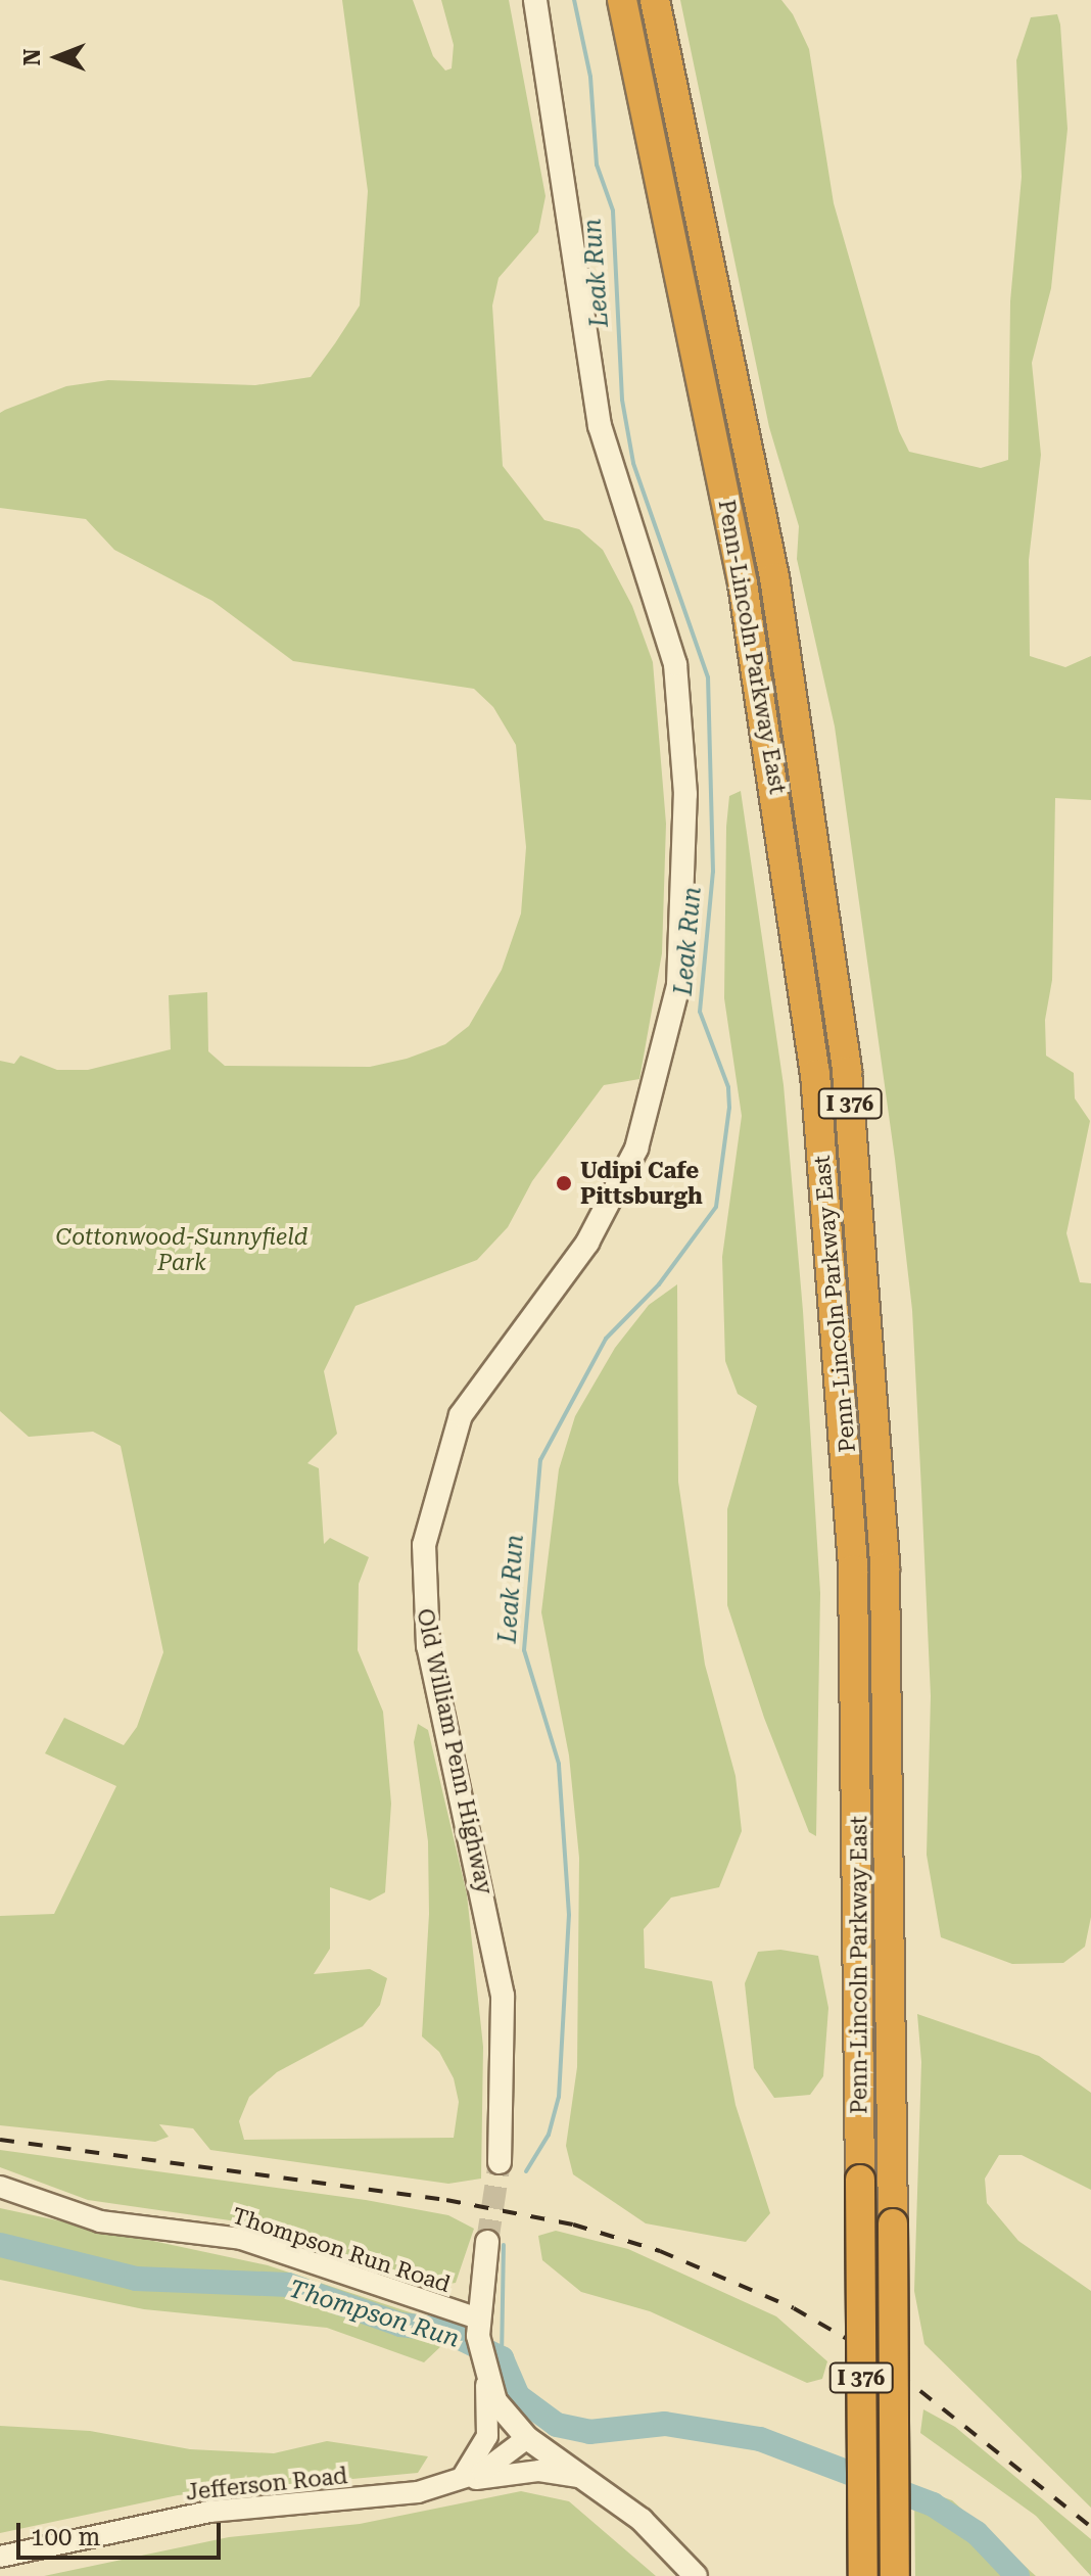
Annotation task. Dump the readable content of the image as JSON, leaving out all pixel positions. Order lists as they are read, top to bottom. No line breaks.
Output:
{"streets":{"highway":["Penn-Lincoln Parkway East","I 376"],"main road":["Old William Penn Highway"],"street":["Thompson Run Road","Jefferson Road"]},"water":["Leak Run","Thompson Run"],"parks":["Cottonwood-Sunnyfield Park"],"places":["Udipi Cafe Pittsburgh"],"scale_bar":"100 m","north":"left"}
